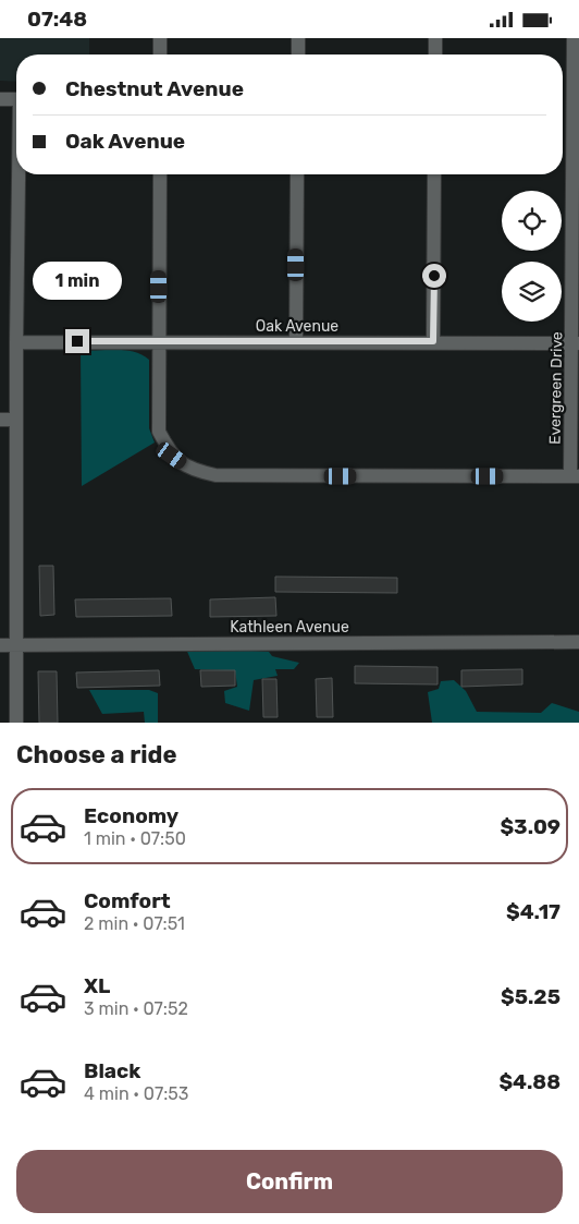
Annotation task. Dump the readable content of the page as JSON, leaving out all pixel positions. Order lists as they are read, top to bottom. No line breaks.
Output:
{"streets":{"street":["Oak Avenue","Evergreen Drive","Kathleen Avenue"]},"crossings":[["Oak Avenue","Evergreen Drive"]],"page":{"status":"07:48","banner":["Chestnut Avenue","Oak Avenue"],"bubble":"1 min","heading":"Choose a ride","list":[{"name":"Economy","note":"1 min · 07:50","value":"$3.09"},{"name":"Comfort","note":"2 min · 07:51","value":"$4.17"},{"name":"XL","note":"3 min · 07:52","value":"$5.25"},{"name":"Black","note":"4 min · 07:53","value":"$4.88"}],"buttons":"Confirm"}}
